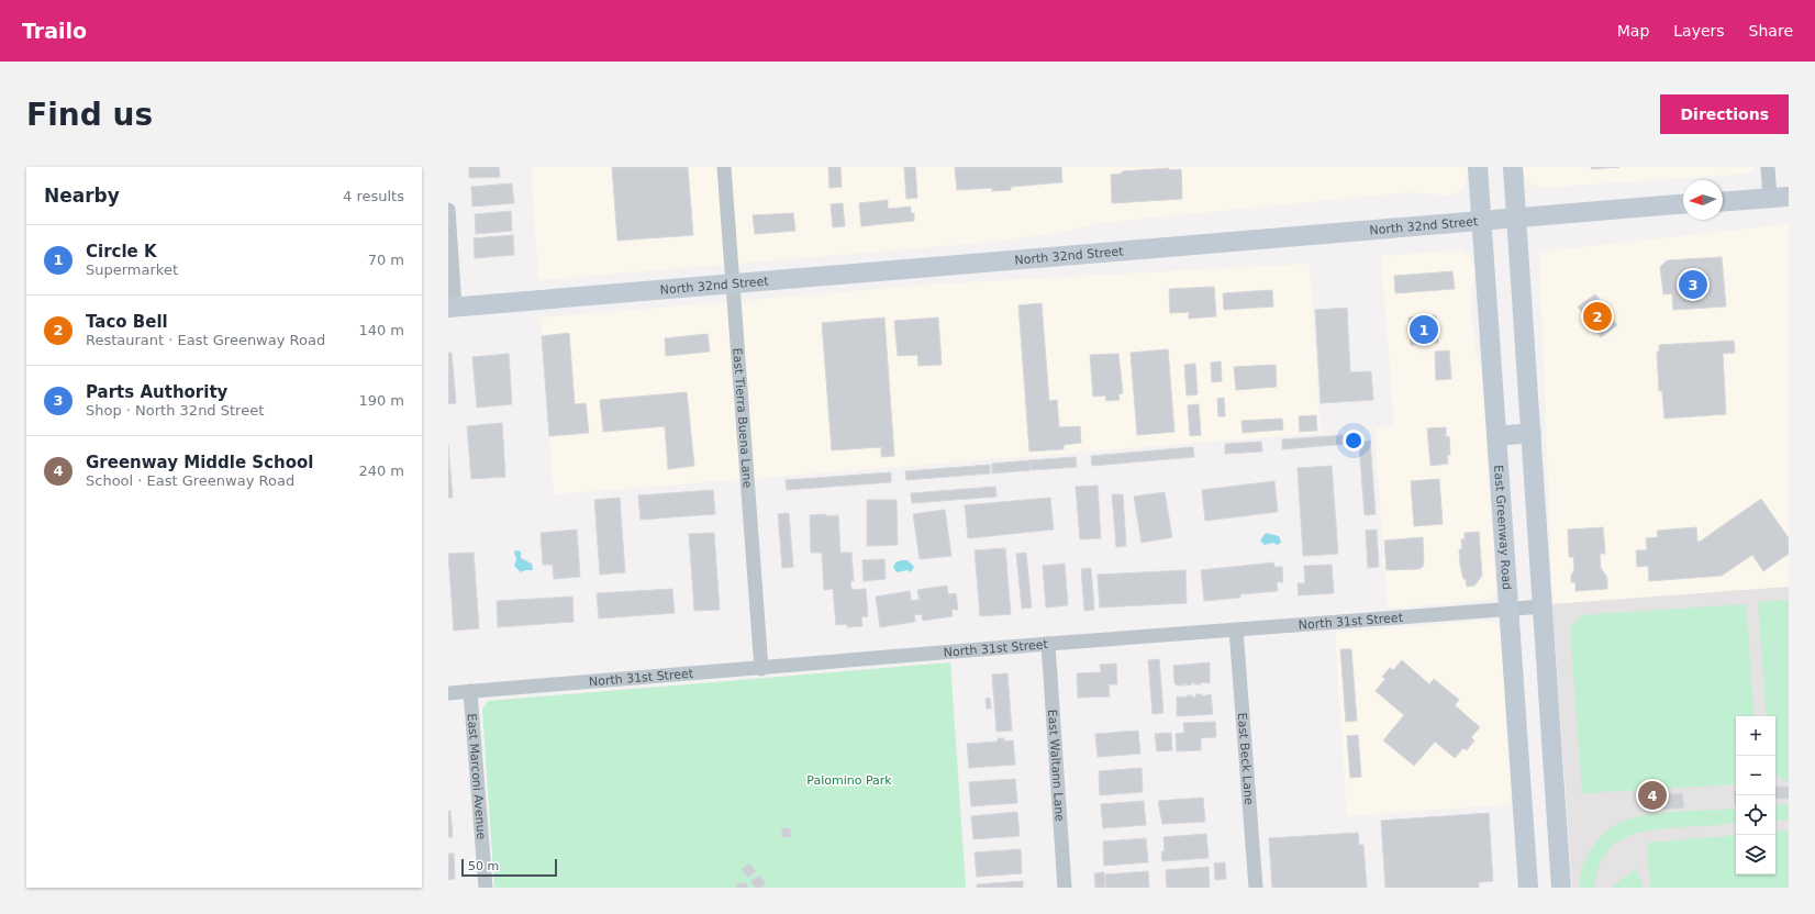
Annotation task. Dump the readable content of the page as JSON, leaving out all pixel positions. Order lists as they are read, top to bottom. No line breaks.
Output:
{"streets":{"main road":["North 32nd Street","East Greenway Road"],"street":["East Tierra Buena Lane","North 31st Street","East Beck Lane","East Waltann Lane","East Marconi Avenue"]},"crossings":[["North 32nd Street","East Tierra Buena Lane"],["North 32nd Street","East Greenway Road"],["East Tierra Buena Lane","North 31st Street"],["East Greenway Road","North 31st Street"],["North 31st Street","East Beck Lane"],["North 31st Street","East Waltann Lane"],["North 31st Street","East Marconi Avenue"]],"parks":["Palomino Park"],"scale_bar":"50 m","north":"left","page":{"header":"Trailo","nav":["Map","Layers","Share"],"buttons":"Directions","title":"Find us","heading":["Nearby","4 results"],"list":[{"mark":"1","name":"Circle K","note":"Supermarket","value":"70 m"},{"mark":"2","name":"Taco Bell","note":"Restaurant · East Greenway Road","value":"140 m"},{"mark":"3","name":"Parts Authority","note":"Shop · North 32nd Street","value":"190 m"},{"mark":"4","name":"Greenway Middle School","note":"School · East Greenway Road","value":"240 m"}],"pins":["3","2","1","4"],"map_buttons":["+","−"],"scale":"50 m"}}
